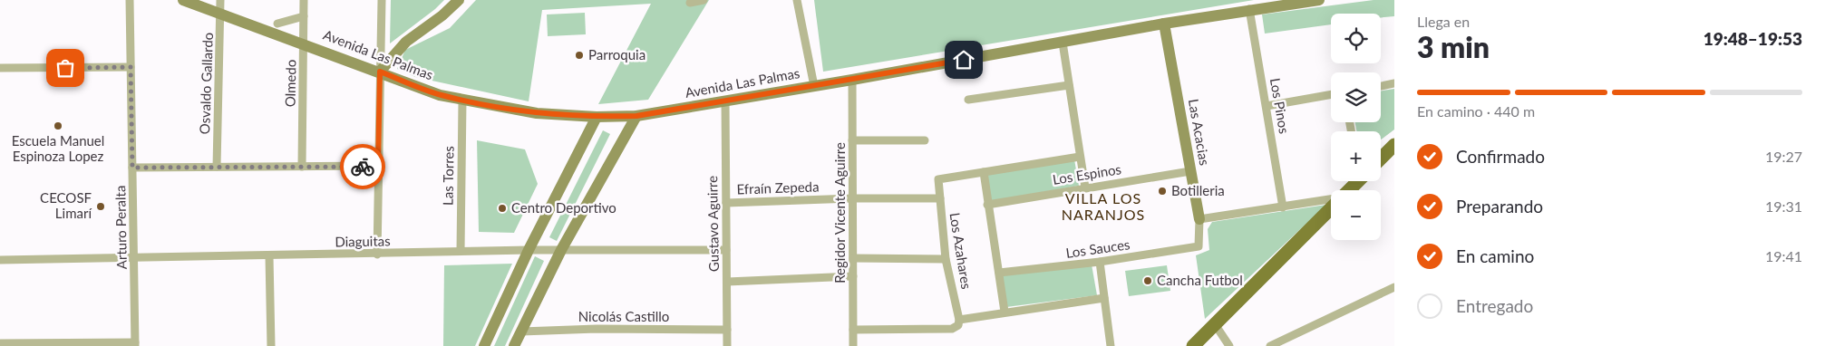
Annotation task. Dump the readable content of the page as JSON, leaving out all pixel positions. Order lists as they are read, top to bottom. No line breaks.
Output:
{"streets":{"street":["Avenida Las Palmas","Osvaldo Gallardo","Olmedo","Los Pinos","Las Acacias","Los Espinos","Las Torres","Efraín Zepeda","Regidor Vicente Aguirre","Gustavo Aguirre","Arturo Peralta","Diaguitas","Los Sauces","Los Azahares","Nicolás Castillo"]},"crossings":[["Avenida Las Palmas","Osvaldo Gallardo"],["Avenida Las Palmas","Olmedo"],["Avenida Las Palmas","Los Pinos"],["Avenida Las Palmas","Las Acacias"],["Avenida Las Palmas","Las Torres"],["Avenida Las Palmas","Regidor Vicente Aguirre"],["Avenida Las Palmas","Gustavo Aguirre"],["Las Acacias","Los Espinos"],["Las Acacias","Los Sauces"],["Los Espinos","Los Azahares"],["Las Torres","Diaguitas"],["Efraín Zepeda","Regidor Vicente Aguirre"],["Efraín Zepeda","Gustavo Aguirre"],["Efraín Zepeda","Los Azahares"],["Gustavo Aguirre","Diaguitas"],["Gustavo Aguirre","Nicolás Castillo"],["Arturo Peralta","Diaguitas"]],"districts":["VILLA LOS NARANJOS"],"places":["Parroquia","Escuela Manuel Espinoza Lopez","Botilleria","CECOSF Limarí","Centro Deportivo","Cancha Futbol"],"page":{"heading":["3 min","Llega en","19:48–19:53"],"map_buttons":["+","−"],"bar":"En camino · 440 m","list":[["Confirmado","19:27"],["Preparando","19:31"],["En camino","19:41"],"Entregado"]}}
